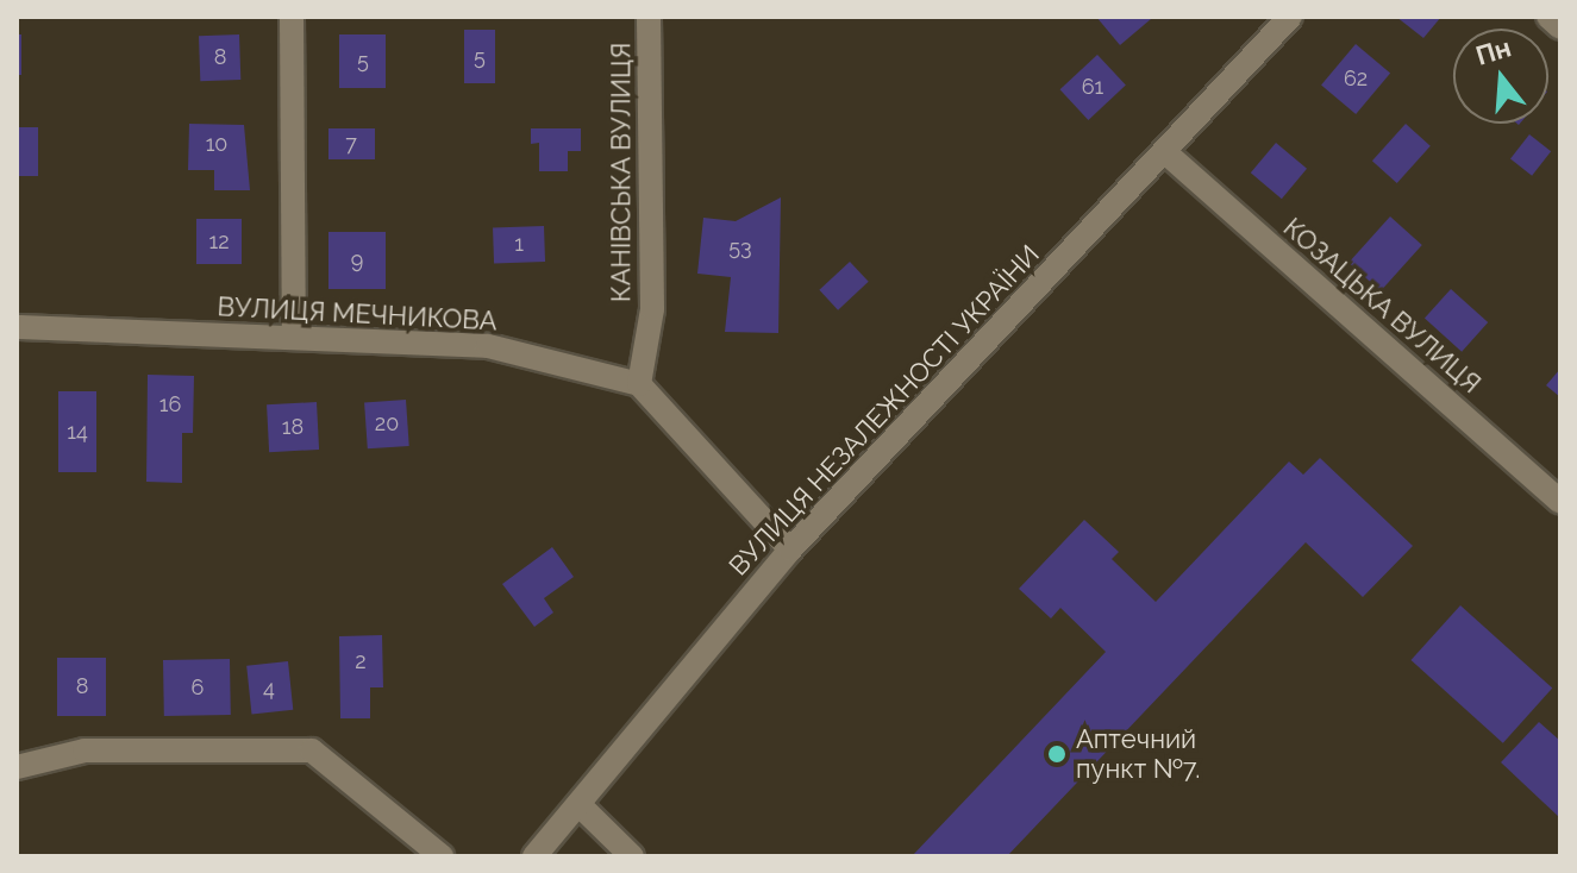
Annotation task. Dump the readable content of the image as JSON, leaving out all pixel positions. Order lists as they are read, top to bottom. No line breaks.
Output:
{"streets":{"street":["КАНІВСЬКА ВУЛИЦЯ","КОЗАЦЬКА ВУЛИЦЯ","ВУЛИЦЯ МЕЧНИКОВА","ВУЛИЦЯ НЕЗАЛЕЖНОСТІ УКРАЇНИ"]},"crossings":[["КАНІВСЬКА ВУЛИЦЯ","ВУЛИЦЯ МЕЧНИКОВА"],["КОЗАЦЬКА ВУЛИЦЯ","ВУЛИЦЯ НЕЗАЛЕЖНОСТІ УКРАЇНИ"]],"places":["Аптечний пункт №7."],"house_numbers":["8","5","5","62","61","10","7","12","1","53","9","16","20","18","14","2","8","6","4"],"north":"top"}
